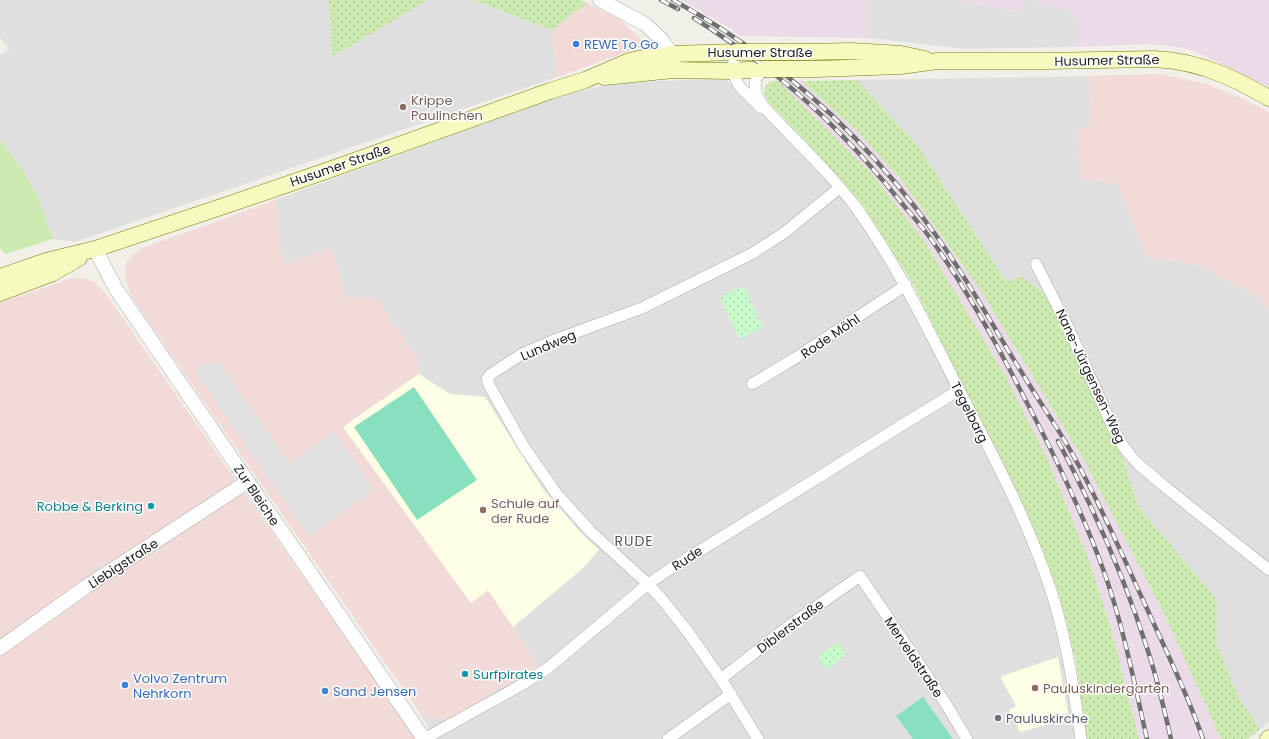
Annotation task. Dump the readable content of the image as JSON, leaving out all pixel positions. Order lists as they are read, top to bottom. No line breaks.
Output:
{"streets":{"main road":["Husumer Straße"],"street":["Rode Möhl","Lundweg","Nane-Jürgensen-Weg","Tegelbarg","Zur Bleiche","Rude","Liebigstraße","Diblerstraße","Merveldstraße"]},"crossings":[["Husumer Straße","Tegelbarg"],["Husumer Straße","Zur Bleiche"],["Rode Möhl","Tegelbarg"],["Lundweg","Tegelbarg"],["Lundweg","Rude"],["Tegelbarg","Rude"],["Zur Bleiche","Rude"],["Zur Bleiche","Liebigstraße"],["Diblerstraße","Merveldstraße"]],"districts":["RUDE"],"places":["REWE To Go","Krippe Paulinchen","Robbe & Berking","Schule auf der Rude","Surfpirates","Volvo Zentrum Nehrkorn","Pauluskindergarten","Sand Jensen","Pauluskirche"]}
